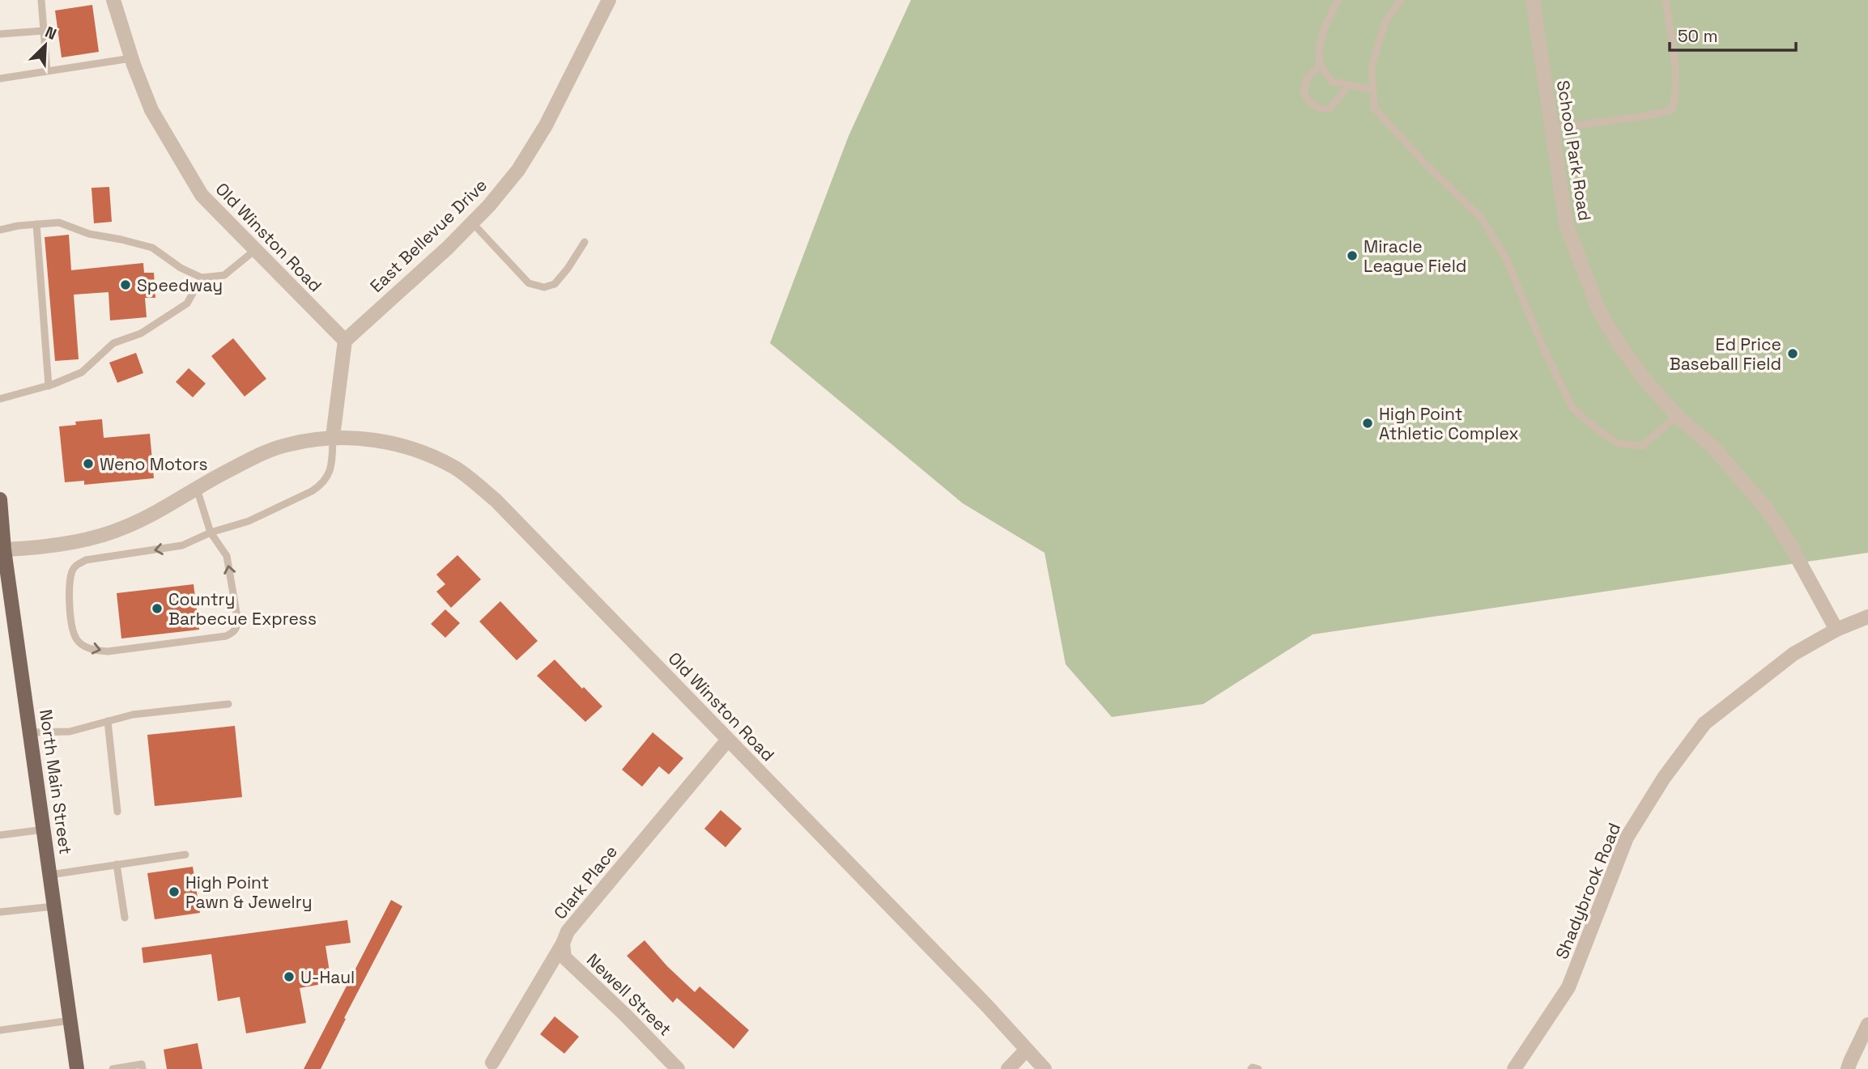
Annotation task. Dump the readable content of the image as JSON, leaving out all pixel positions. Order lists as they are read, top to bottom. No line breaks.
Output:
{"streets":{"main road":["North Main Street"],"street":["School Park Road","East Bellevue Drive","Old Winston Road","Clark Place","Shadybrook Road","Newell Street"]},"crossings":[["School Park Road","Shadybrook Road"],["East Bellevue Drive","Old Winston Road"],["Old Winston Road","North Main Street"],["Old Winston Road","Clark Place"],["Clark Place","Newell Street"]],"places":["Miracle League Field","Speedway","Ed Price Baseball Field","High Point Athletic Complex","Weno Motors","Country Barbecue Express","High Point Pawn & Jewelry","U-Haul"],"scale_bar":"50 m","north":"top right"}
